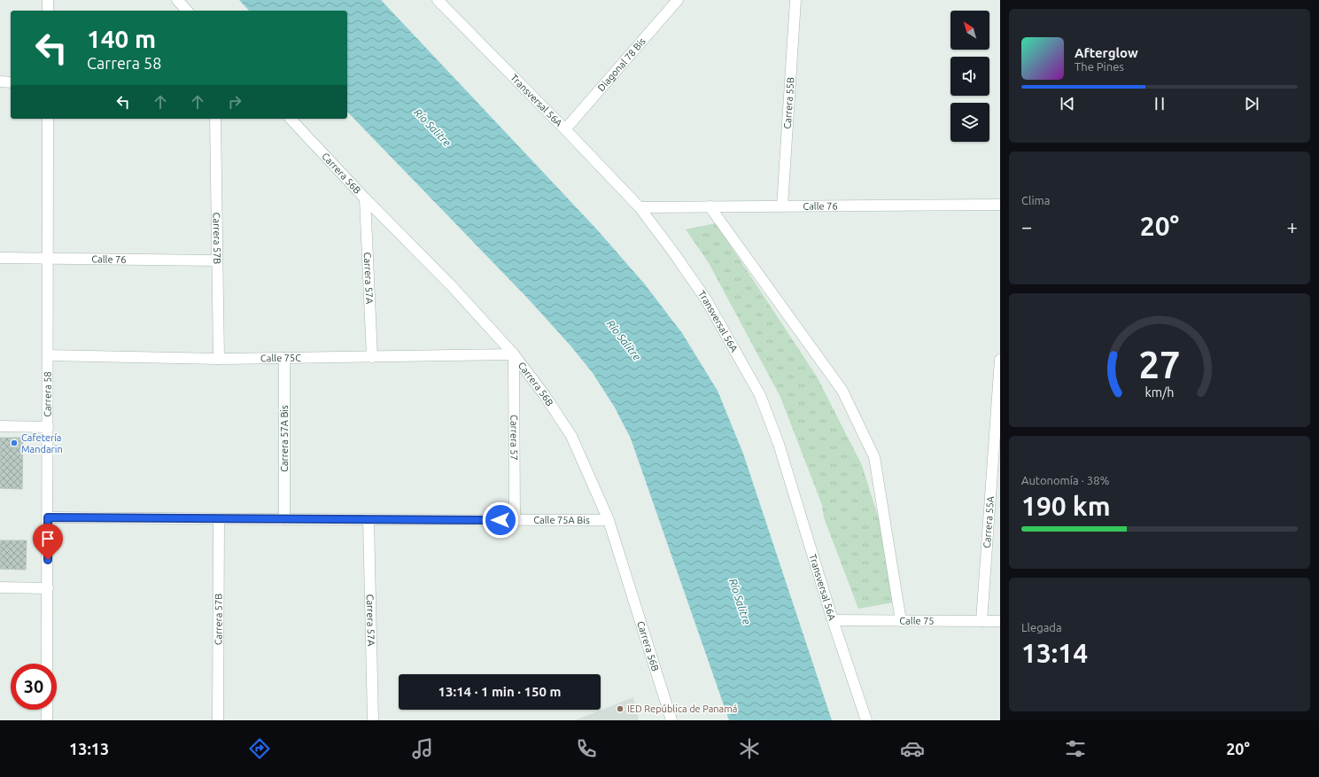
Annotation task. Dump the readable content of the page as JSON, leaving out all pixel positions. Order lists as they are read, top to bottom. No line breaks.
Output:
{"streets":{"street":["Diagonal 78 Bis","Transversal 56A","Carrera 55B","Carrera 56B","Calle 76","Carrera 57B","Carrera 57A","Calle 75C","Carrera 58","Carrera 57","Carrera 57A Bis","Calle 75A Bis","Carrera 55A","Calle 75"]},"crossings":[["Diagonal 78 Bis","Transversal 56A"],["Transversal 56A","Calle 76"],["Transversal 56A","Calle 75"],["Carrera 55B","Calle 76"],["Carrera 56B","Carrera 57A"],["Carrera 56B","Calle 75C"],["Carrera 56B","Carrera 57"],["Carrera 56B","Calle 75A Bis"],["Calle 76","Carrera 57B"],["Calle 76","Carrera 58"],["Carrera 57B","Calle 75C"],["Carrera 57B","Calle 75A Bis"],["Carrera 57A","Calle 75C"],["Carrera 57A","Calle 75A Bis"],["Calle 75C","Carrera 58"],["Calle 75C","Carrera 57"],["Calle 75C","Carrera 57A Bis"],["Carrera 58","Calle 75A Bis"],["Carrera 57","Calle 75A Bis"],["Carrera 57A Bis","Calle 75A Bis"],["Carrera 55A","Calle 75"]],"water":["Río Salitre"],"places":["Cafetería Mandarin","IED República de Panamá"],"north":"top left","page":{"turn":["140 m","Carrera 58"],"song":["Afterglow","The Pines"],"tile":["Clima",["Autonomía · 38%","190 km"],["Llegada","13:14"]],"heat":["−","20°","+"],"limit":"30","trip":"13:14 · 1 min · 150 m","tabs":["13:13","20°"],"gauge":["27","km/h"]}}
